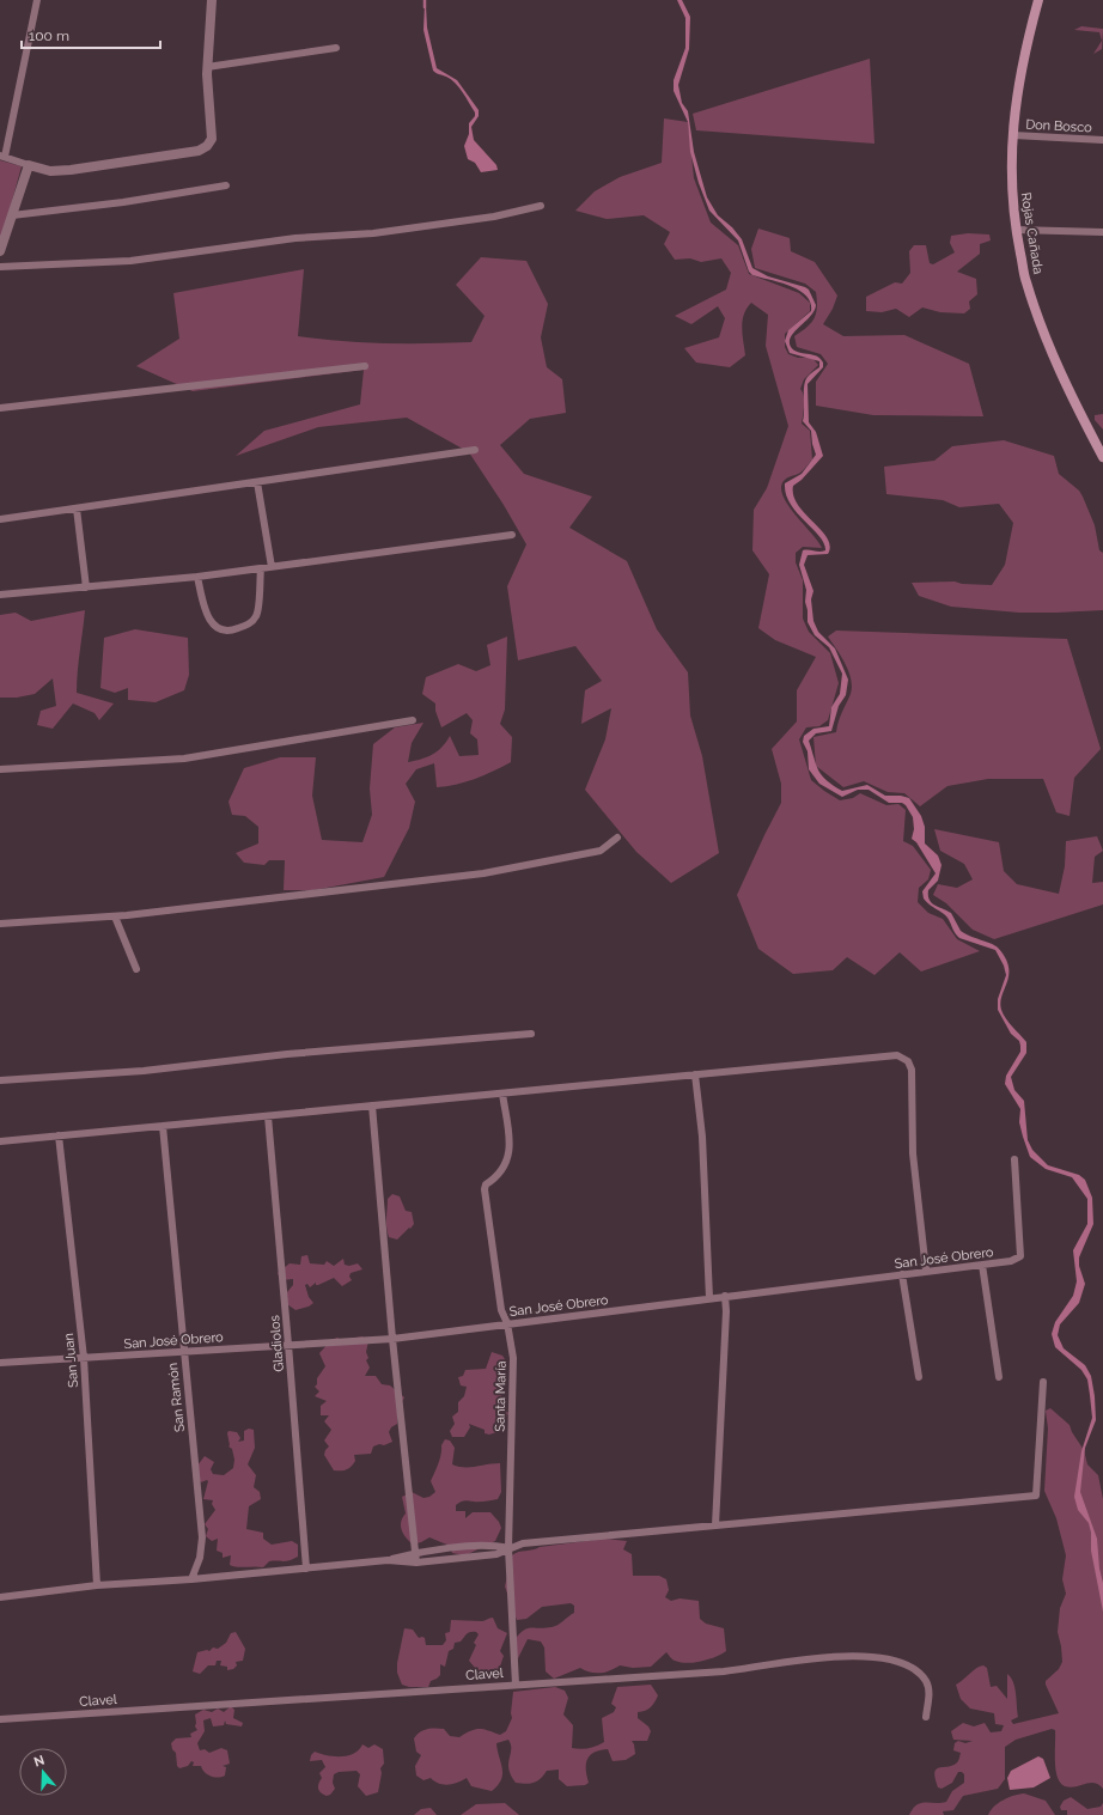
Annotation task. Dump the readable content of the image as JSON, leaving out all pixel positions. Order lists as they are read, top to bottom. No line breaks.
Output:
{"streets":{"main road":["Rojas Cañada"],"street":["Don Bosco","San José Obrero","Gladiolos","San Juan","Santa María","San Ramón","Clavel"]},"crossings":[["Don Bosco","Rojas Cañada"],["San José Obrero","Gladiolos"],["San José Obrero","San Juan"],["San José Obrero","Santa María"],["San José Obrero","San Ramón"],["Santa María","Clavel"]],"scale_bar":"100 m","north":"top"}
